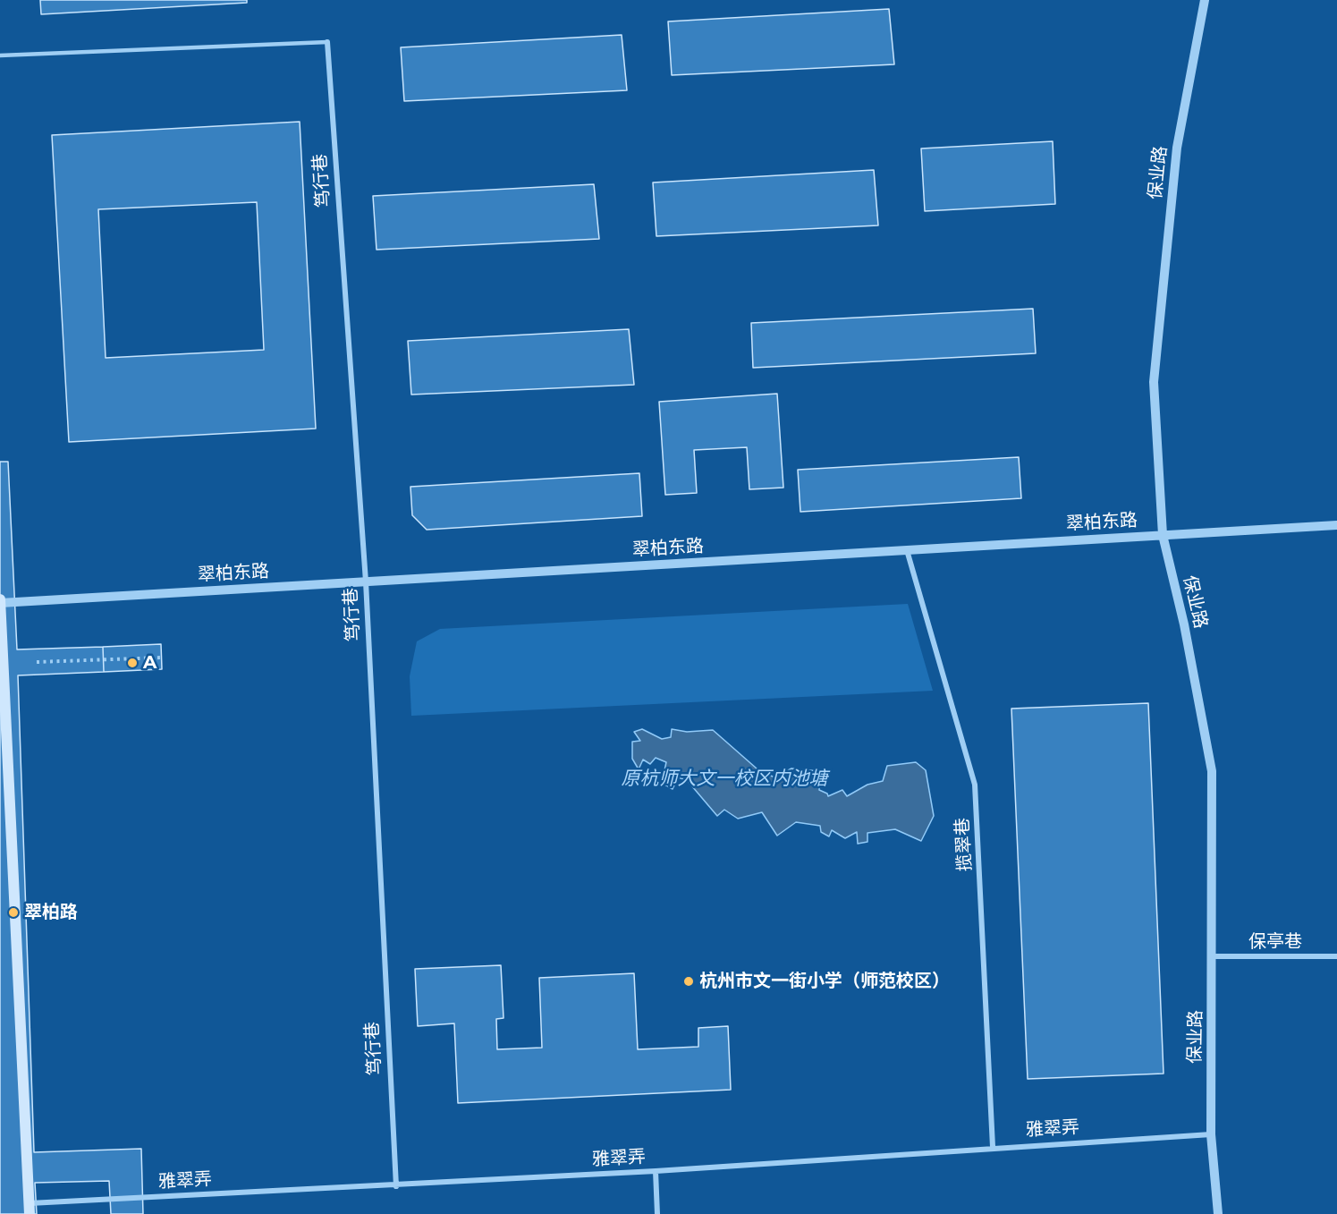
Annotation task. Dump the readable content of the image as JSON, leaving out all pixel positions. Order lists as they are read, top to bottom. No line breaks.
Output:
{"streets":{"street":["保业路","笃行巷","翠柏东路","揽翠巷","保亭巷","雅翠弄"]},"crossings":[["保业路","翠柏东路"],["保业路","保亭巷"],["保业路","雅翠弄"],["笃行巷","翠柏东路"],["笃行巷","雅翠弄"],["翠柏东路","揽翠巷"],["揽翠巷","雅翠弄"]],"water":["原杭师大文一校区内池塘"],"places":["A","翠柏路","杭州市文一街小学（师范校区）"]}
